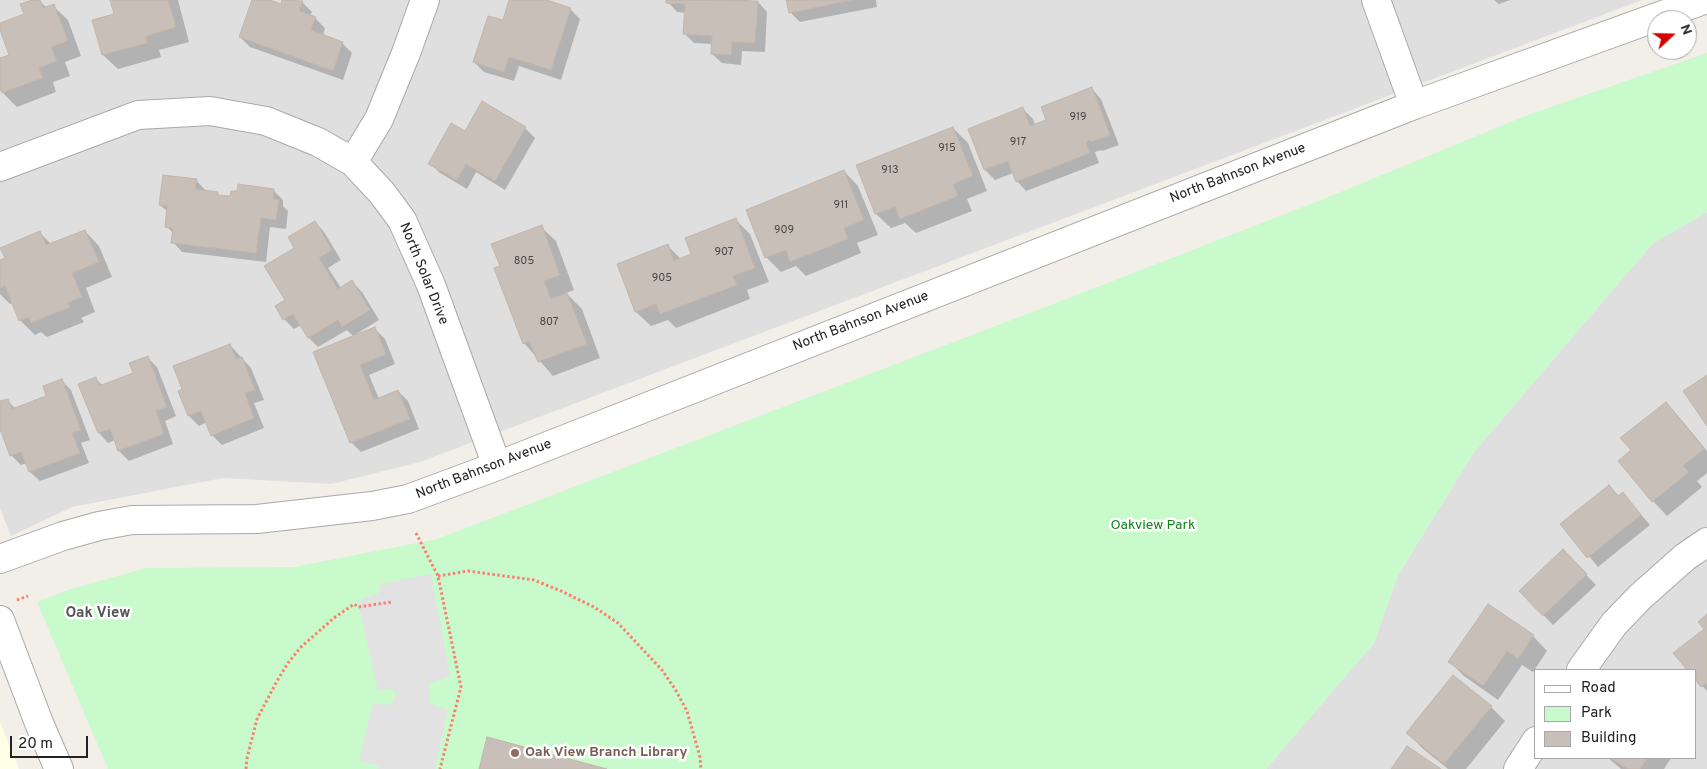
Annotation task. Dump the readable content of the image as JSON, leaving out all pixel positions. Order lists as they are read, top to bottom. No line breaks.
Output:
{"streets":{"street":["North Bahnson Avenue","North Solar Drive"]},"crossings":[["North Bahnson Avenue","North Solar Drive"]],"districts":["Oak View"],"parks":["Oakview Park"],"places":["Oak View Branch Library"],"house_numbers":["919","917","915","913","911","909","907","805","905","807"],"legend":["Road","Park","Building"],"scale_bar":"20 m","north":"right"}
